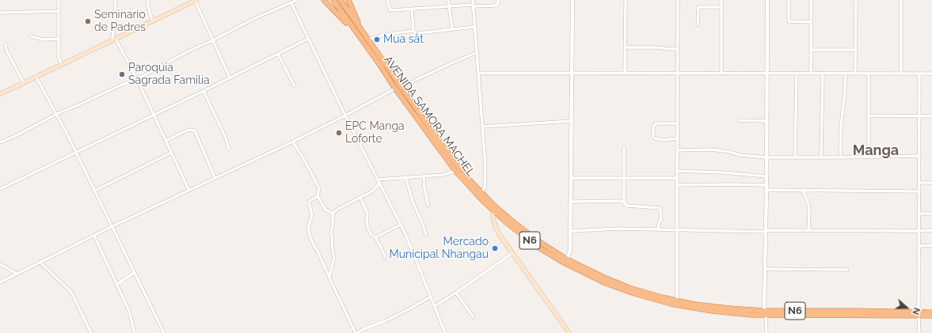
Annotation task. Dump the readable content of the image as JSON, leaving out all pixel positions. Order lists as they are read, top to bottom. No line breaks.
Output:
{"streets":{"highway":["AVENIDA SAMORA MACHEL","N6"]},"crossings":[["AVENIDA SAMORA MACHEL","N6"]],"districts":["Manga"],"places":["Seminario de Padres","Mua sắt","Paroquia Sagrada Familia","EPC Manga Loforte","Mercado Municipal Nhangau"],"north":"right"}
